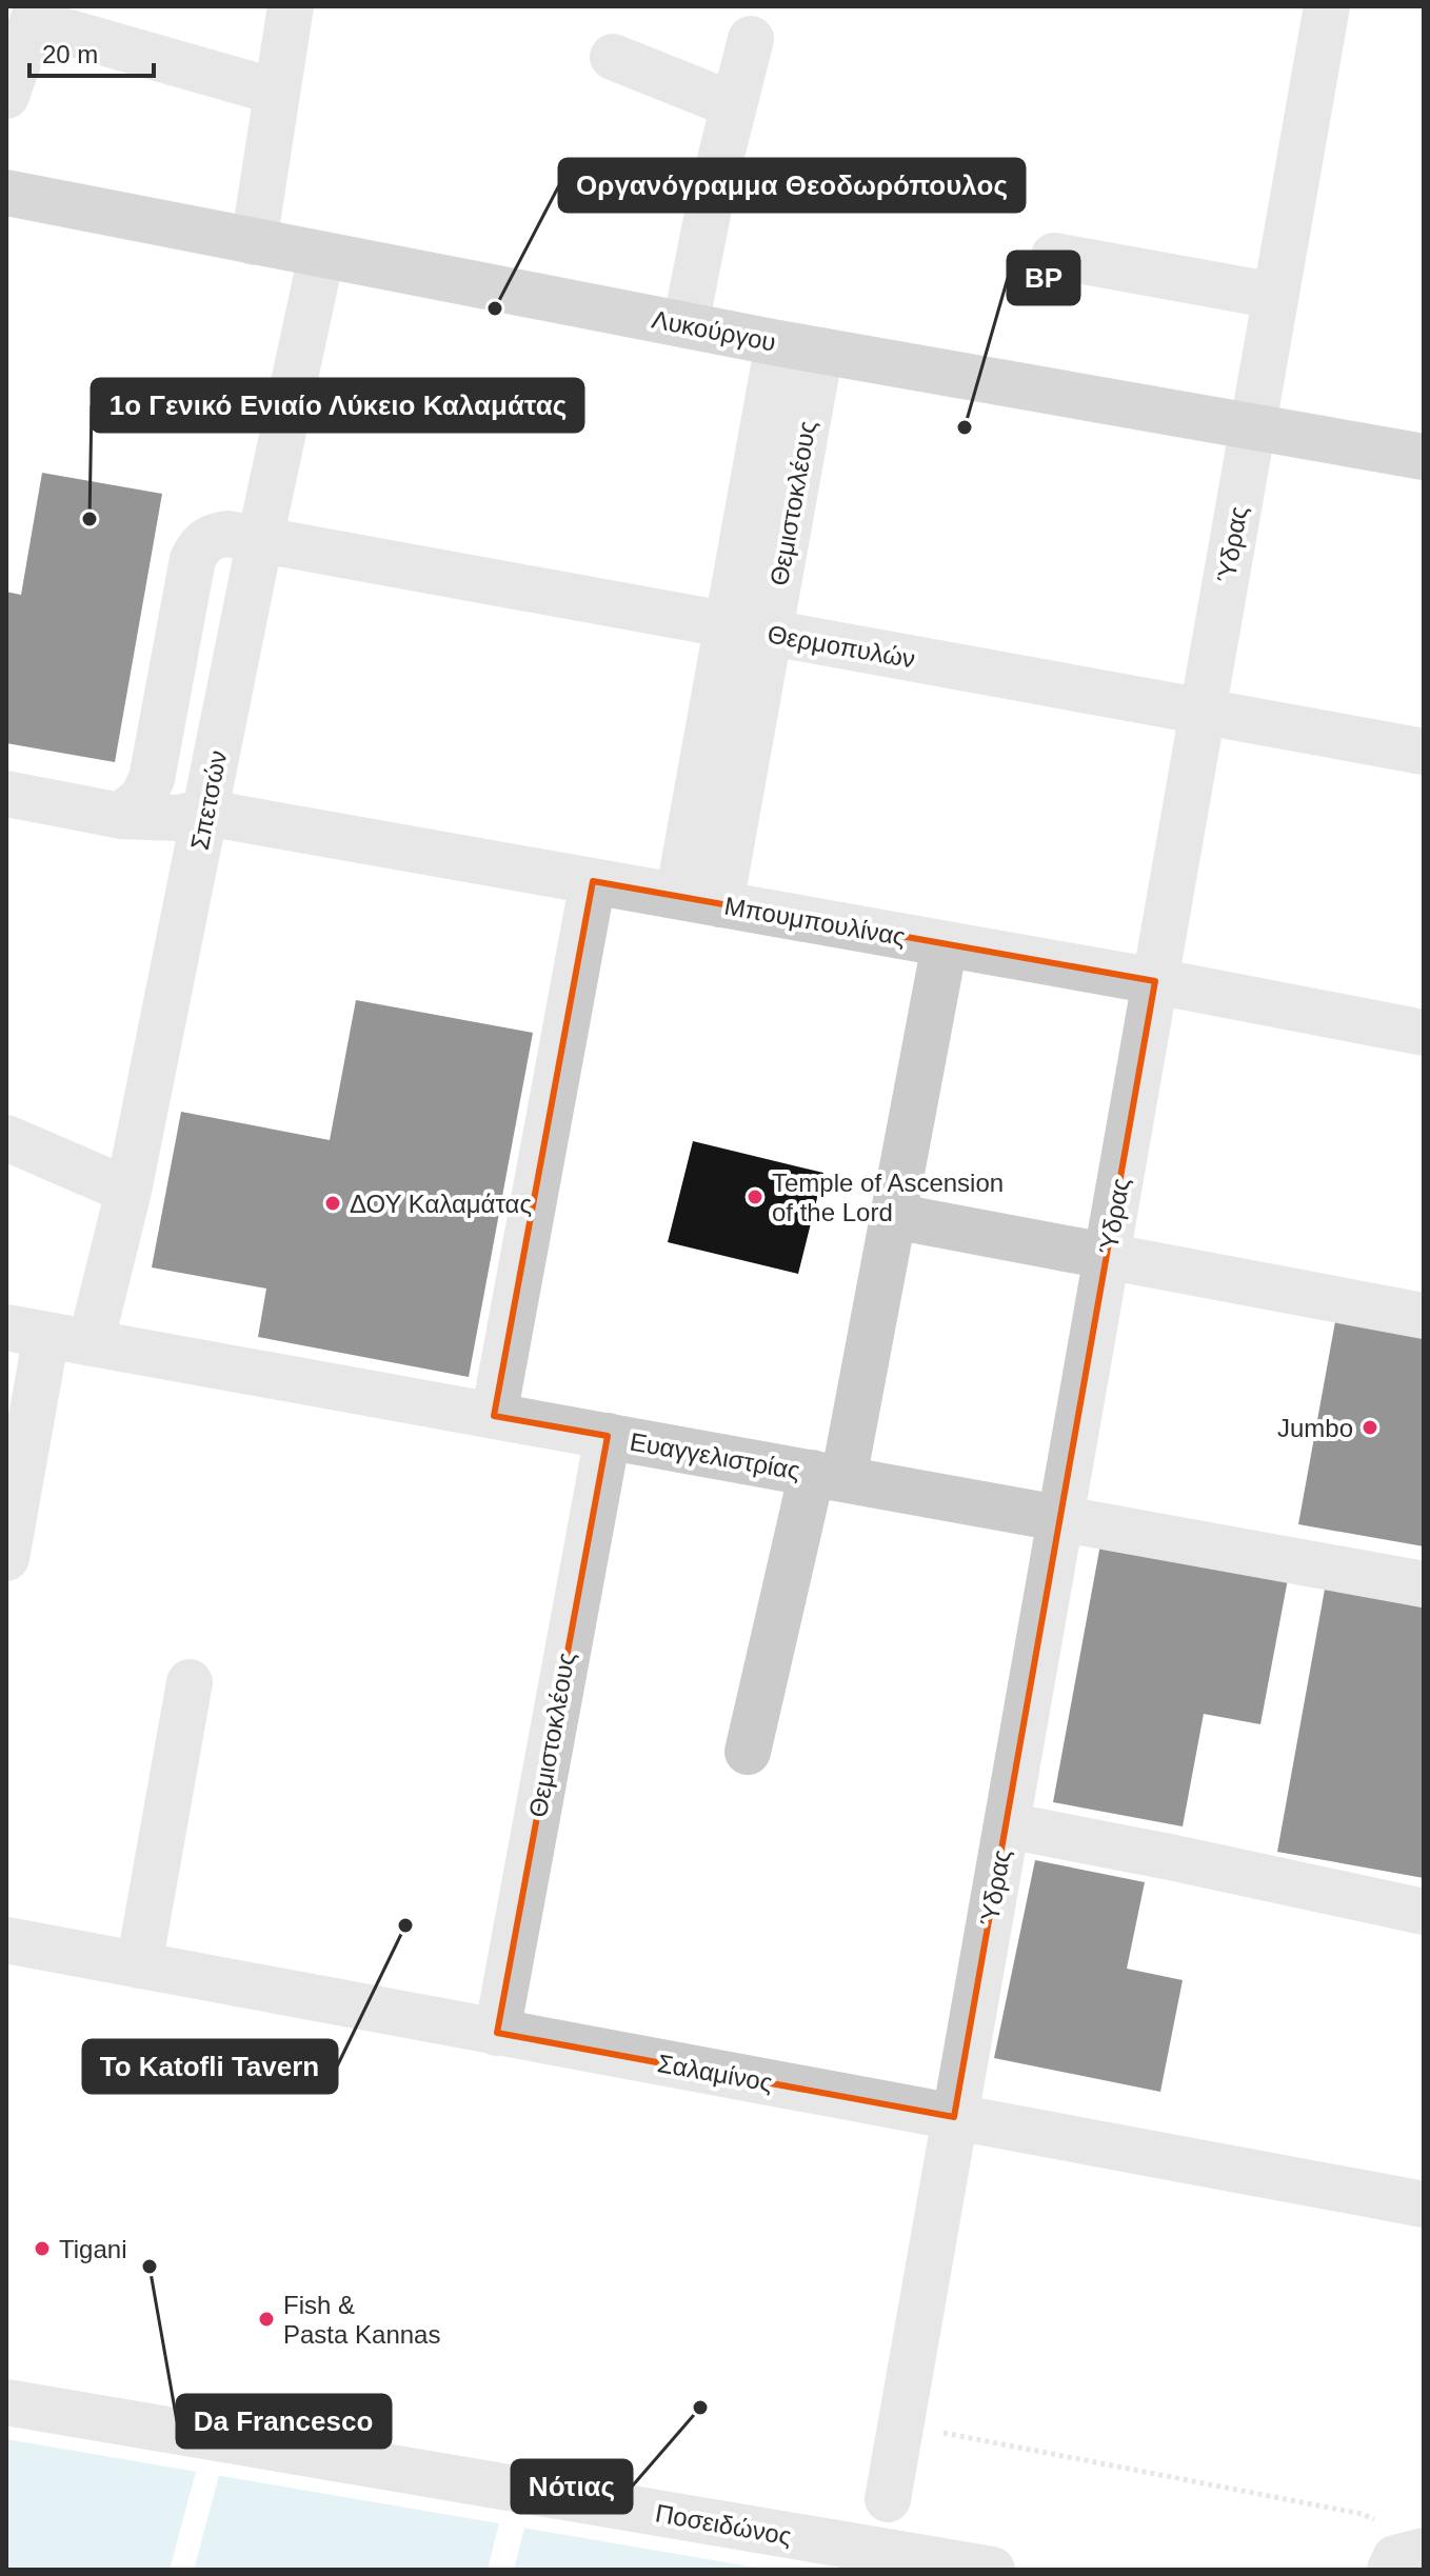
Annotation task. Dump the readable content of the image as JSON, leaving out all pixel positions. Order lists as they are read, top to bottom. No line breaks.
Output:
{"streets":{"main road":["Λυκούργου"],"street":["Θεμιστοκλέους","Ύδρας","Θερμοπυλών","Σπετσών","Μπουμπουλίνας","Ευαγγελιστρίας","Σαλαμίνος","Ποσειδώνος"]},"crossings":[["Λυκούργου","Θεμιστοκλέους"],["Λυκούργου","Ύδρας"],["Λυκούργου","Σπετσών"],["Θεμιστοκλέους","Θερμοπυλών"],["Θεμιστοκλέους","Μπουμπουλίνας"],["Θεμιστοκλέους","Ευαγγελιστρίας"],["Θεμιστοκλέους","Σαλαμίνος"],["Ύδρας","Θερμοπυλών"],["Ύδρας","Μπουμπουλίνας"],["Ύδρας","Ευαγγελιστρίας"],["Ύδρας","Σαλαμίνος"],["Θερμοπυλών","Σπετσών"],["Θερμοπυλών","Μπουμπουλίνας"],["Σπετσών","Μπουμπουλίνας"],["Σπετσών","Ευαγγελιστρίας"]],"places":["Οργανόγραμμα Θεοδωρόπουλος","BP","1ο Γενικό Ενιαίο Λύκειο Καλαμάτας","Temple of Ascension of the Lord","ΔΟΥ Καλαμάτας","Jumbo","To Katofli Tavern","Tigani","Da Francesco","Fish & Pasta Kannas","Νότιας"],"scale_bar":"20 m"}
